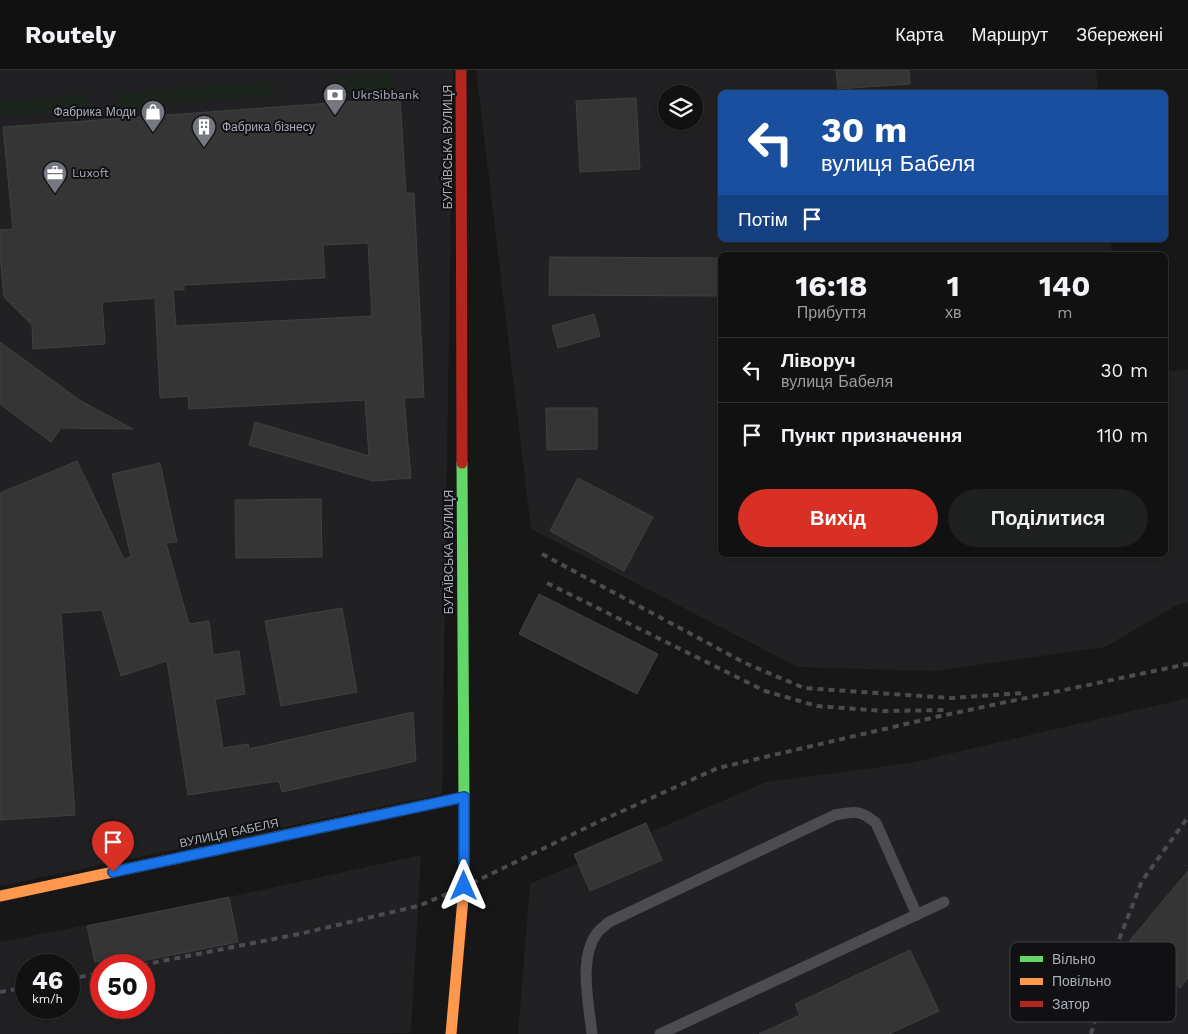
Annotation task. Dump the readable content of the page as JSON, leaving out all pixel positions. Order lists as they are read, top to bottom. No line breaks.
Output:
{"streets":{"main road":["БУГАЇВСЬКА ВУЛИЦЯ","ВУЛИЦЯ БАБЕЛЯ"]},"crossings":[["БУГАЇВСЬКА ВУЛИЦЯ","ВУЛИЦЯ БАБЕЛЯ"]],"places":{"bank":["UkrSibbank"],"shop":["Фабрика Моди"],"building":["Фабрика бізнесу"],"office":["Luxoft"]},"legend":["Вільно","Повільно","Затор"],"page":{"header":"Routely","nav":["Карта","Маршрут","Збережені"],"turn":["30 m","вулиця Бабеля"],"then":"Потім","eta":["16:18","Прибуття","1","хв","140","m"],"list":[{"name":"Ліворуч","note":"вулиця Бабеля","value":"30 m"},{"name":"Пункт призначення","value":"110 m"}],"buttons":["Вихід","Поділитися"],"speed":"46 km/h","limit":"50"}}
